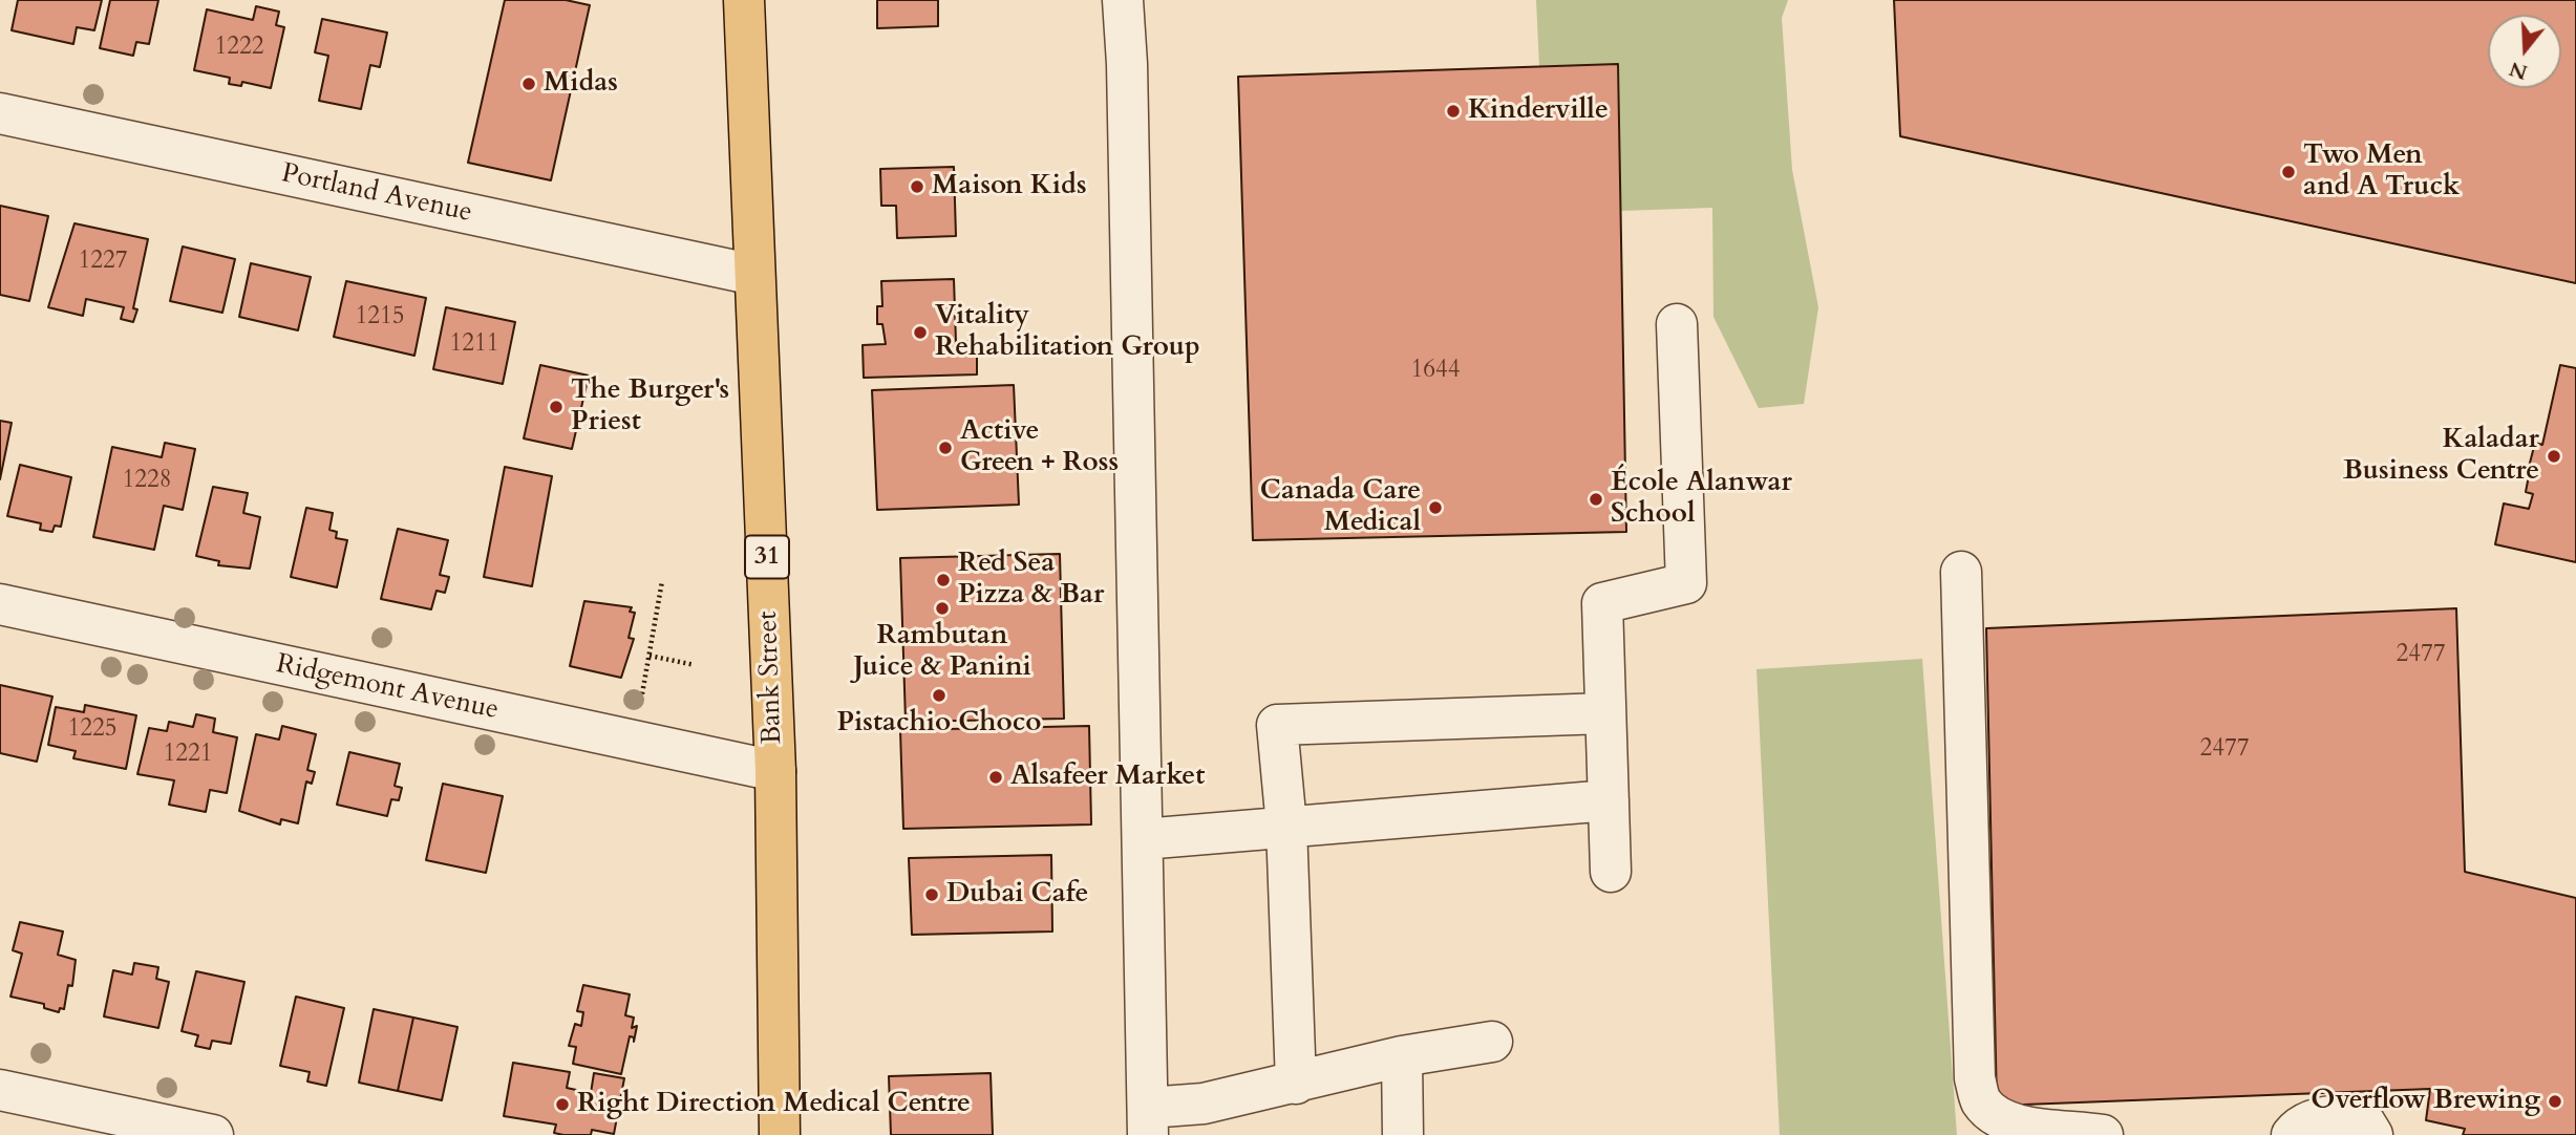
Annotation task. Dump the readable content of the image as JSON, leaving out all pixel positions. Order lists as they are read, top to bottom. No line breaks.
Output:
{"streets":{"main road":["31","Bank Street"],"street":["Portland Avenue","Ridgemont Avenue"]},"crossings":[["Portland Avenue","Bank Street"],["Bank Street","Ridgemont Avenue"]],"places":["Midas","Kinderville","Two Men and A Truck","Maison Kids","Vitality Rehabilitation Group","The Burger's Priest","Active Green + Ross","Kaladar Business Centre","École Alanwar School","Canada Care Medical","Red Sea Pizza & Bar","Rambutan Juice & Panini","Pistachio Choco","Alsafeer Market","Dubai Cafe","Overflow Brewing","Right Direction Medical Centre"],"house_numbers":["1222","1227","1215","1211","1644","1228","2477","1225","2477","1221"],"north":"bottom"}
